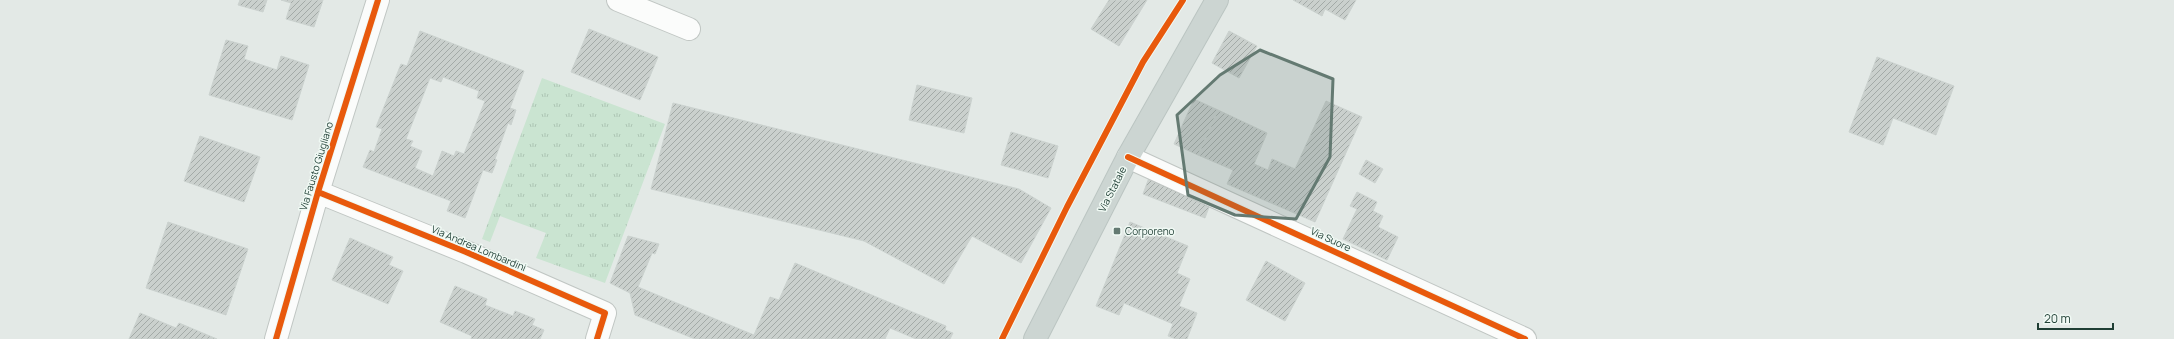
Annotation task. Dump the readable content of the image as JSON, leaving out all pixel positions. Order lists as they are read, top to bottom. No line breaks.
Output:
{"streets":{"main road":["Via Statale"],"street":["Via Fausto Giugliano","Via Suore","Via Andrea Lombardini"]},"crossings":[["Via Fausto Giugliano","Via Andrea Lombardini"],["Via Statale","Via Suore"]],"places":{"transit":["Corporeno"]},"scale_bar":"20 m"}
